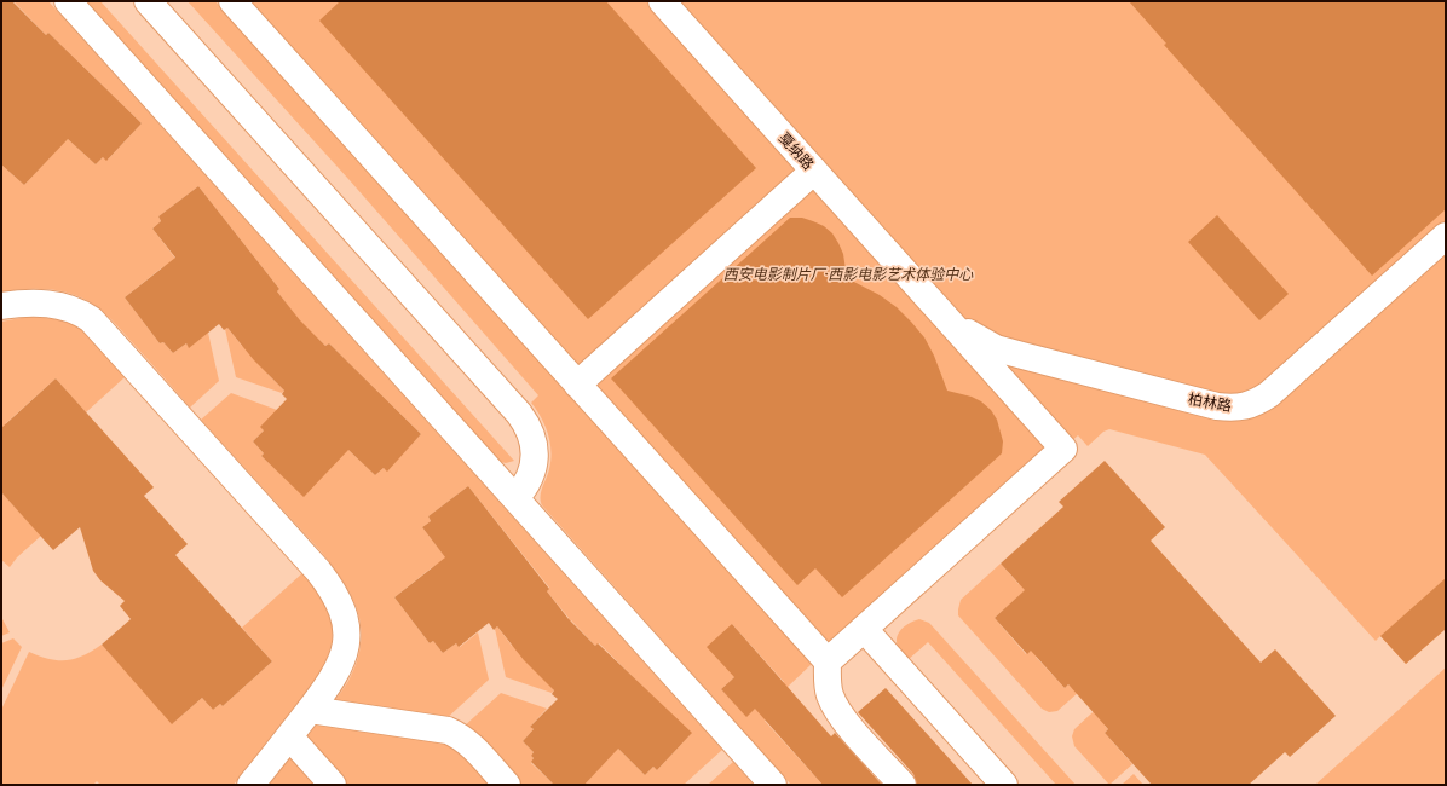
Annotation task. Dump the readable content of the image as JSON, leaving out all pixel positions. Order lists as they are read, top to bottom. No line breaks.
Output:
{"streets":{"street":["戛纳路","柏林路"]},"crossings":[["戛纳路","柏林路"]],"parks":["西安电影制片厂·西影电影艺术体验中心"]}
